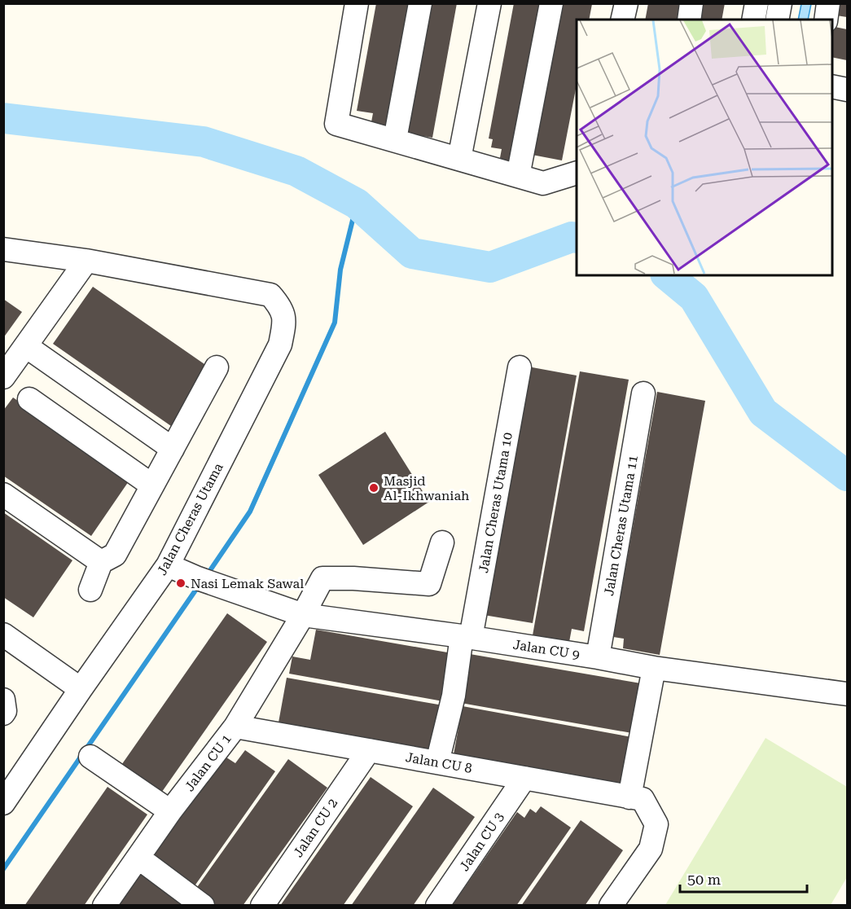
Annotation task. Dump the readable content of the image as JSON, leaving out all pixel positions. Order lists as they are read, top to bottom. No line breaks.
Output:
{"streets":{"street":["Jalan Cheras Utama 10","Jalan Cheras Utama","Jalan Cheras Utama 11","Jalan CU 9","Jalan CU 1","Jalan CU 8","Jalan CU 2","Jalan CU 3"]},"crossings":[["Jalan Cheras Utama 10","Jalan CU 9"],["Jalan Cheras Utama 10","Jalan CU 8"],["Jalan Cheras Utama","Jalan CU 9"],["Jalan Cheras Utama 11","Jalan CU 9"],["Jalan CU 9","Jalan CU 1"],["Jalan CU 1","Jalan CU 8"],["Jalan CU 8","Jalan CU 2"],["Jalan CU 8","Jalan CU 3"]],"places":["Masjid Al-Ikhwaniah","Nasi Lemak Sawal"],"scale_bar":"50 m"}
